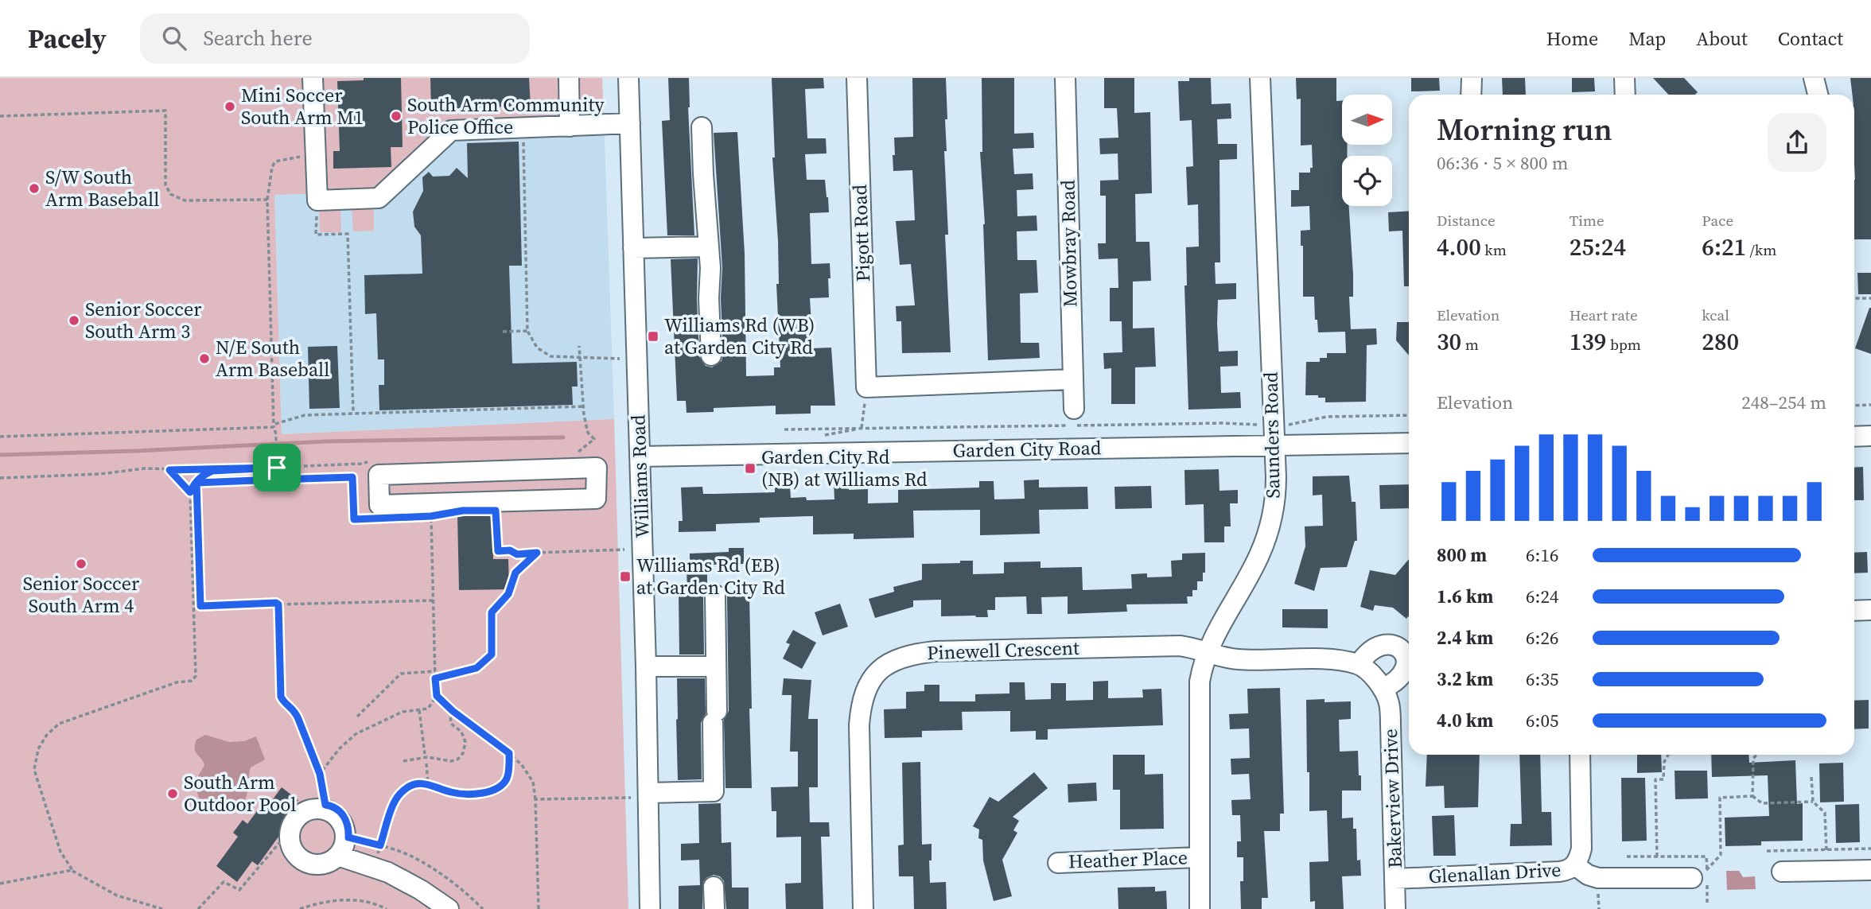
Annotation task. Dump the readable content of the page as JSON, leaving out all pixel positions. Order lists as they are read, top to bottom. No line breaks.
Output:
{"streets":{"street":["Pigott Road","Mowbray Road","Saunders Road","Garden City Road","Williams Road","Pinewell Crescent","Bakerview Drive","Heather Place","Glenallan Drive"]},"crossings":[["Saunders Road","Garden City Road"],["Saunders Road","Pinewell Crescent"],["Saunders Road","Heather Place"],["Garden City Road","Williams Road"],["Bakerview Drive","Glenallan Drive"]],"places":{"other":["Mini Soccer South Arm M1","South Arm Community Police Office","S/W South Arm Baseball","Senior Soccer South Arm 3","N/E South Arm Baseball","Senior Soccer South Arm 4","South Arm Outdoor Pool"],"transit":["Williams Rd (WB) at Garden City Rd","Garden City Rd (NB) at Williams Rd","Williams Rd (EB) at Garden City Rd"]},"north":"right","page":{"header":"Pacely","search":"Search here","nav":["Home","Map","About","Contact"],"heading":["Morning run","06:36 · 5 × 800 m"],"stats":[["Distance","4.00 km"],["Time","25:24"],["Pace","6:21 /km"],["Elevation","30 m"],["Heart rate","139 bpm"],["kcal","280"]],"chart":["Elevation","248–254 m"],"list":[{"name":"800 m","note":"6:16"},{"name":"1.6 km","note":"6:24"},{"name":"2.4 km","note":"6:26"},{"name":"3.2 km","note":"6:35"},{"name":"4.0 km","note":"6:05"}]}}
